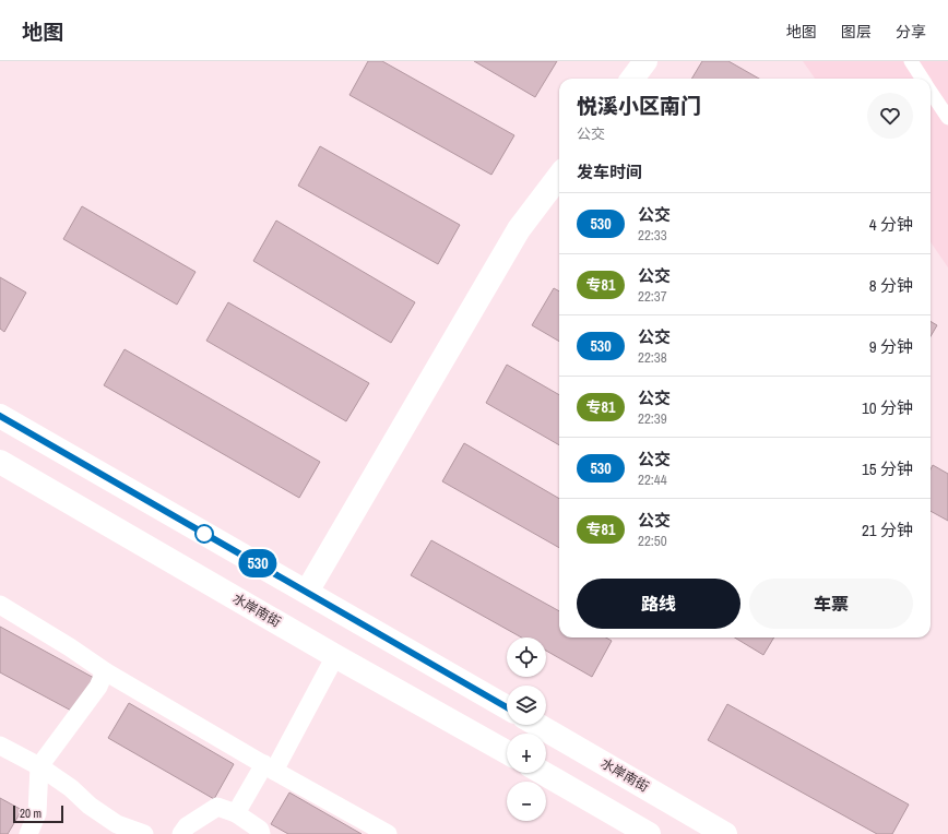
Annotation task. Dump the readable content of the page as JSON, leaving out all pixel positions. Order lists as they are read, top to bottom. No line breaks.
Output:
{"streets":{"street":["水岸南街"]},"lines":["bus line 530"],"scale_bar":"20 m","page":{"header":"地图","nav":["地图","图层","分享"],"on_map":"530","heading":[["悦溪小区南门","公交"],"发车时间"],"list":[{"mark":"530","name":"公交","note":"22:33","value":"4 分钟"},{"mark":"专81","name":"公交","note":"22:37","value":"8 分钟"},{"mark":"530","name":"公交","note":"22:38","value":"9 分钟"},{"mark":"专81","name":"公交","note":"22:39","value":"10 分钟"},{"mark":"530","name":"公交","note":"22:44","value":"15 分钟"},{"mark":"专81","name":"公交","note":"22:50","value":"21 分钟"}],"buttons":["路线","车票"],"map_buttons":["+","−"],"scale":"20 m"}}
